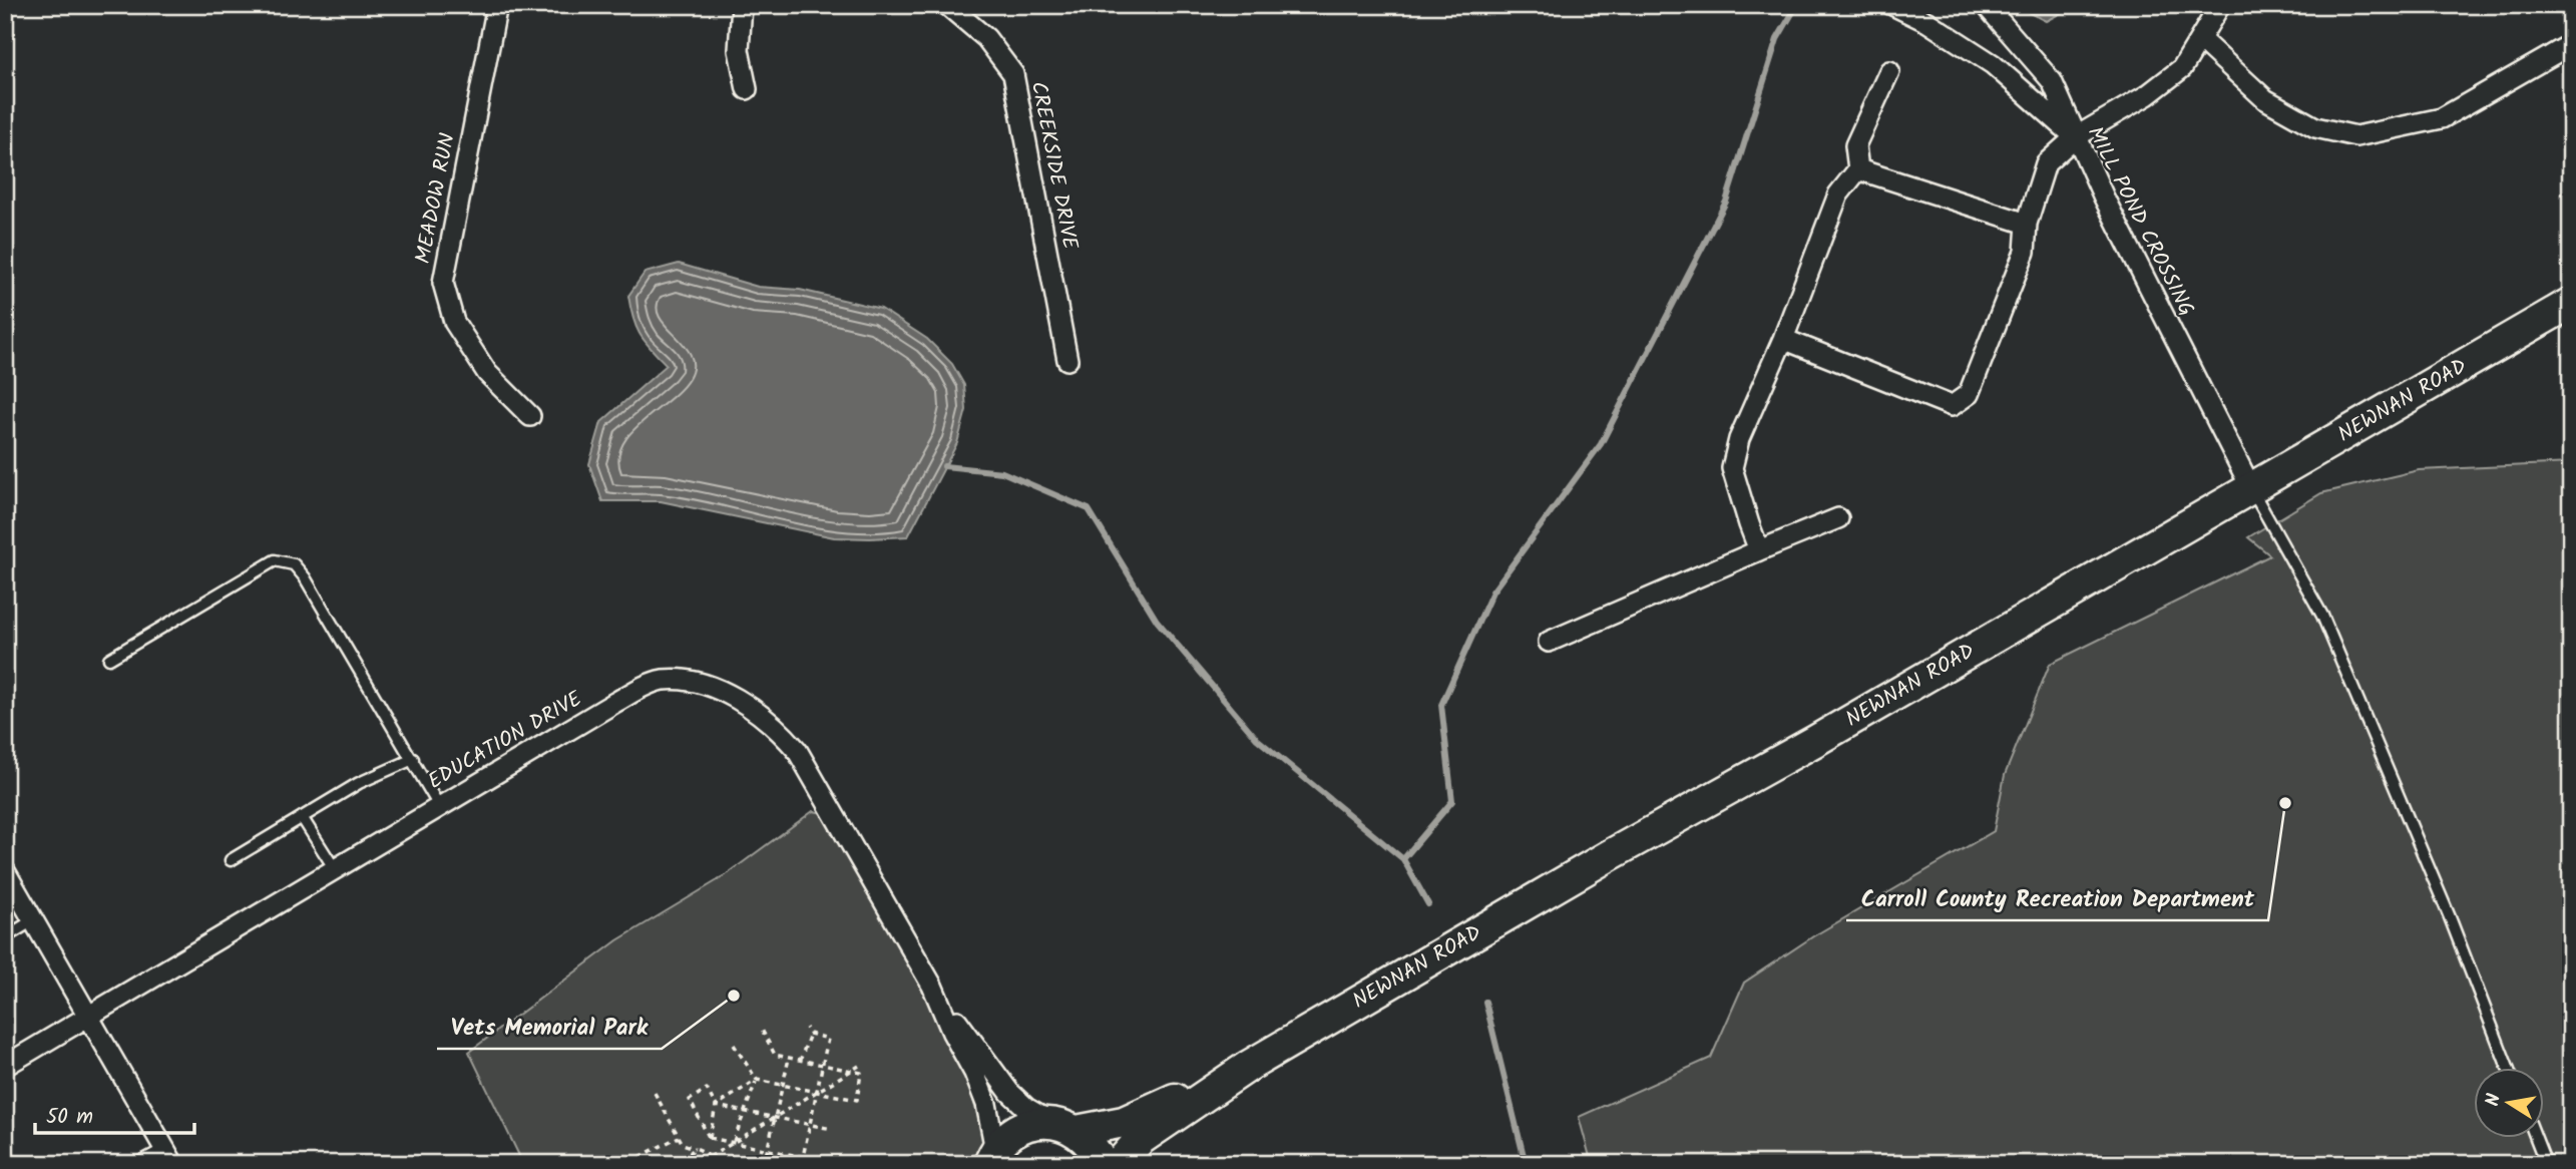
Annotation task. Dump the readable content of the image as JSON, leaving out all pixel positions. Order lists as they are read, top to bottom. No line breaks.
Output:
{"streets":{"main road":["NEWNAN ROAD"],"street":["CREEKSIDE DRIVE","MEADOW RUN","MILL POND CROSSING","EDUCATION DRIVE"]},"crossings":[["MILL POND CROSSING","NEWNAN ROAD"],["NEWNAN ROAD","EDUCATION DRIVE"]],"places":["Carroll County Recreation Department","Vets Memorial Park"],"scale_bar":"50 m","north":"left"}
